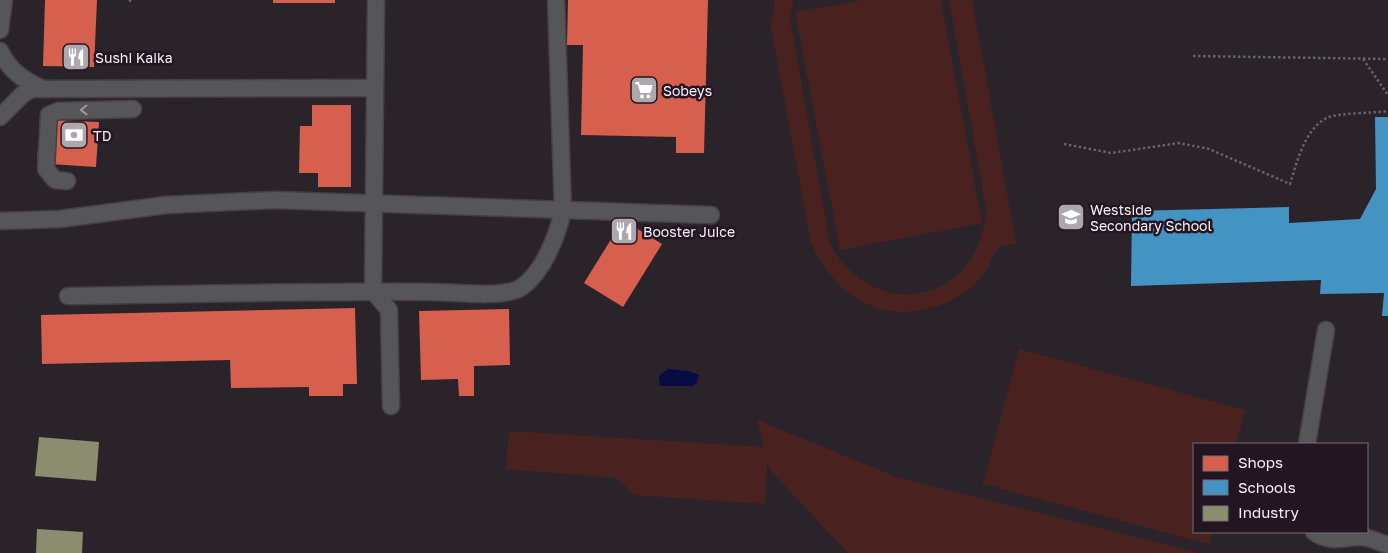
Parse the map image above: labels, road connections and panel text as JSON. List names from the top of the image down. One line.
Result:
{"places":{"restaurant":["Sushi Kaika","Booster Juice"],"supermarket":["Sobeys"],"bank":["TD"],"school or university":["Westside Secondary School"]},"legend":["Shops","Schools","Industry"]}
